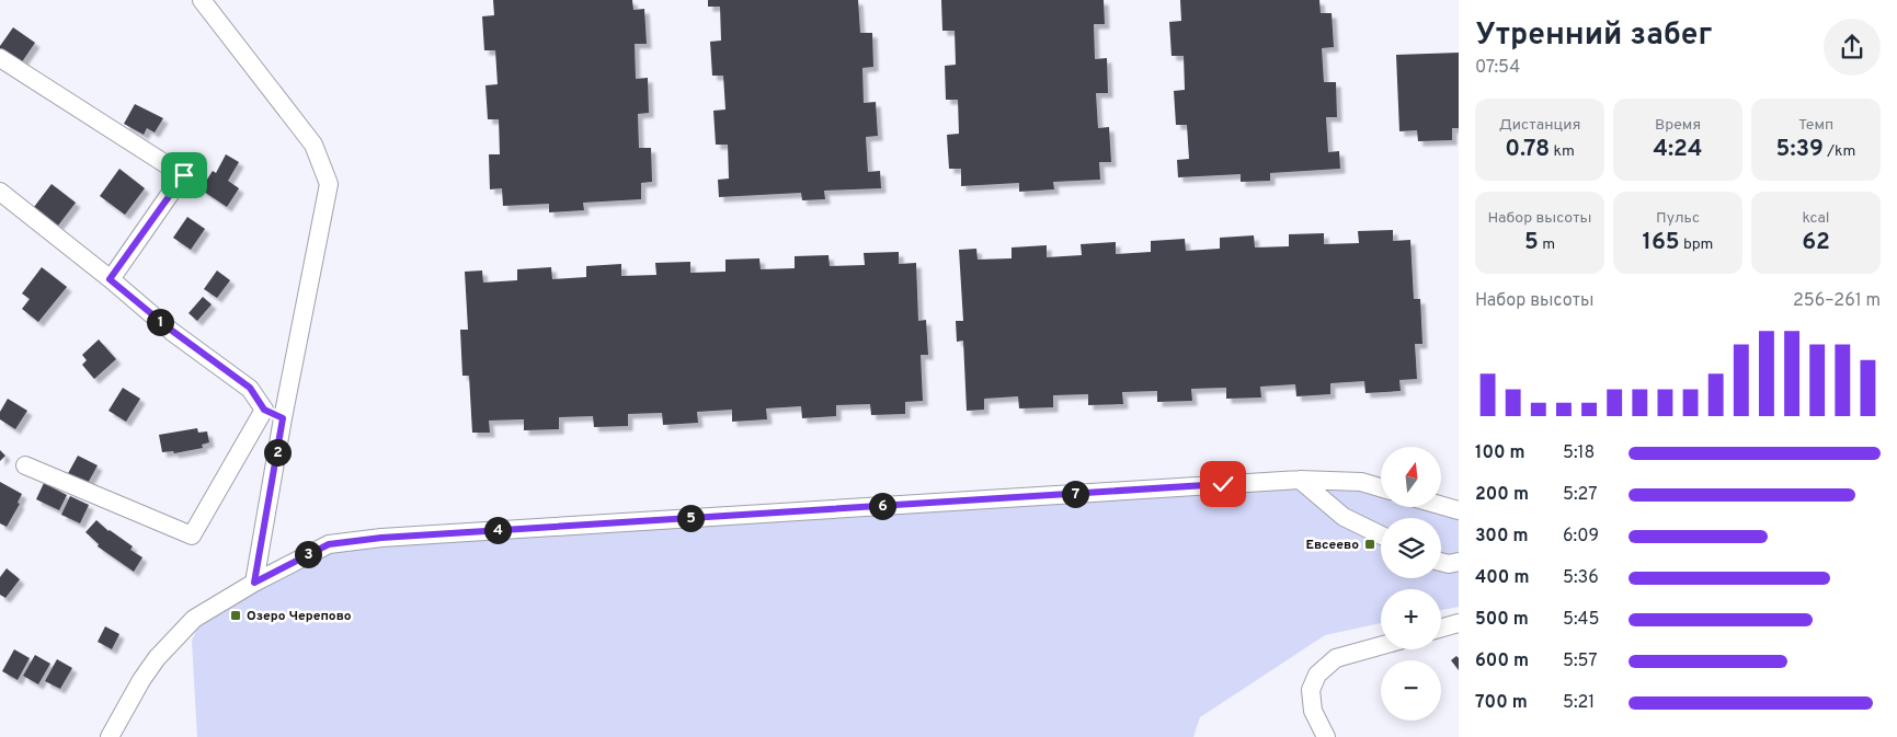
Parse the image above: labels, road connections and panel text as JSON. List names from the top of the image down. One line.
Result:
{"places":{"transit":["Евсеево","Озеро Черепово"]},"north":"top","page":{"heading":["Утренний забег","07:54"],"stats":[["Дистанция","0.78 km"],["Время","4:24"],["Темп","5:39 /km"],["Набор высоты","5 m"],["Пульс","165 bpm"],["kcal","62"]],"chart":["Набор высоты","256–261 m"],"pins":["1","2","7","6","5","4","3"],"list":[{"name":"100 m","note":"5:18"},{"name":"200 m","note":"5:27"},{"name":"300 m","note":"6:09"},{"name":"400 m","note":"5:36"},{"name":"500 m","note":"5:45"},{"name":"600 m","note":"5:57"},{"name":"700 m","note":"5:21"}],"map_buttons":["+","−"]}}
